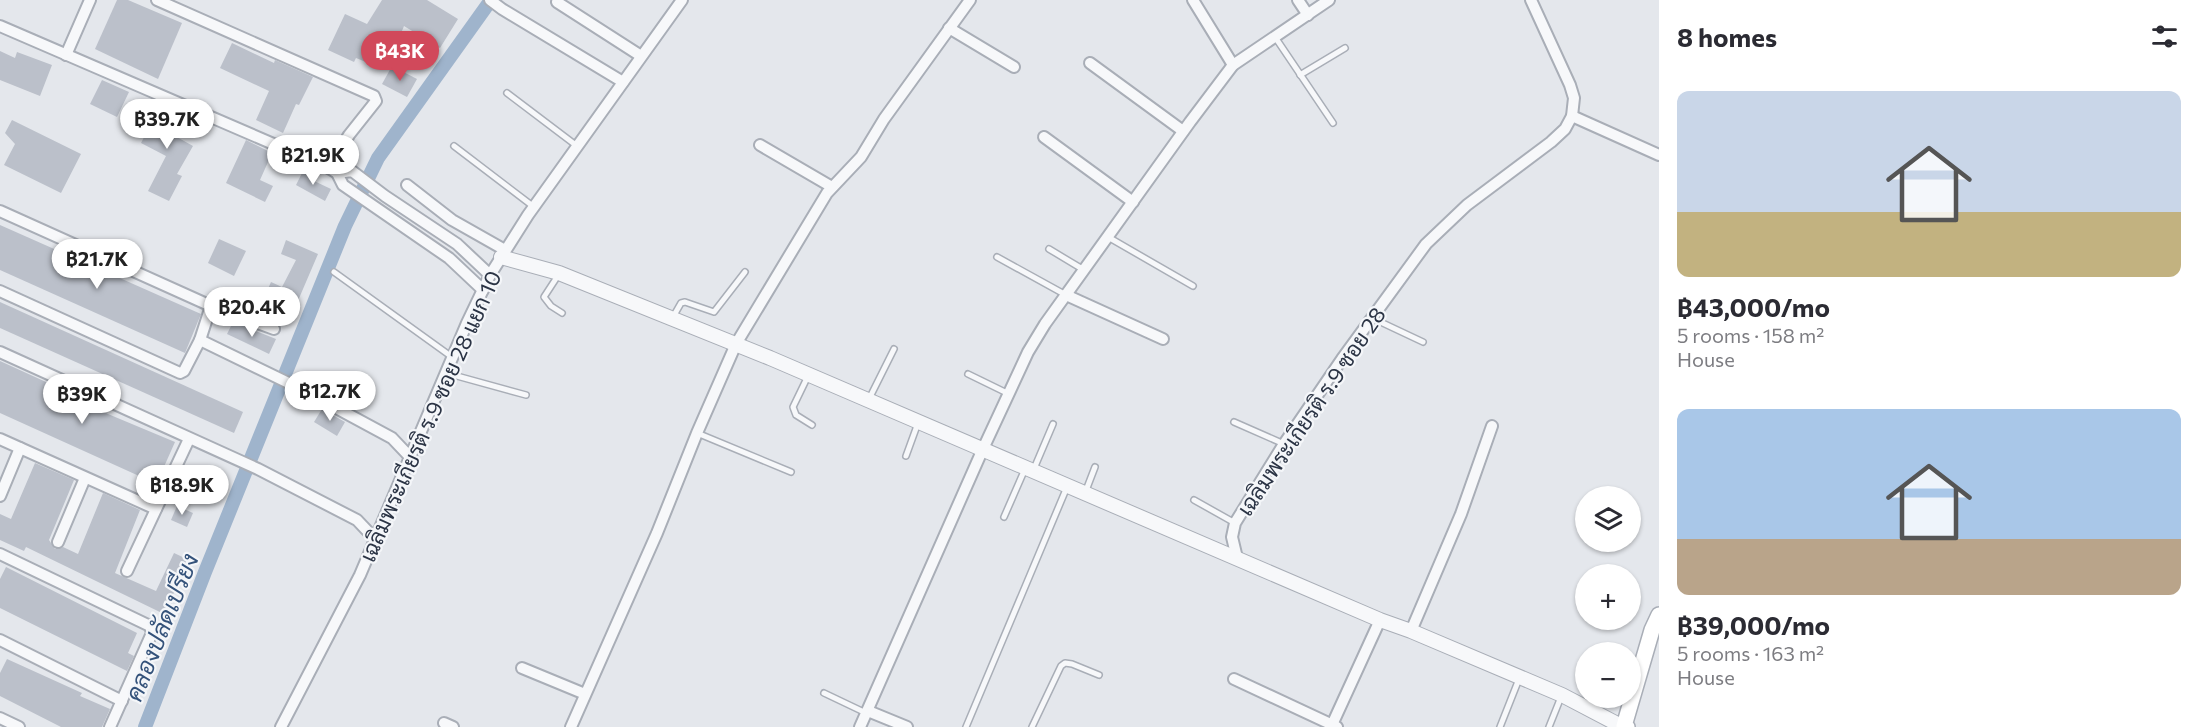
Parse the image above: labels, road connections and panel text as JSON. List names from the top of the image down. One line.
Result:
{"streets":{"street":["เฉลิมพระเกียรติ ร.9 ซอย 28","เฉลิมพระเกียรติ ร.9 ซอย 28 แยก 10"]},"water":["คลองปลัดเปรียง"],"page":{"heading":"8 homes","price":["฿43K","฿39.7K","฿21.9K","฿21.7K","฿20.4K","฿12.7K","฿39K","฿18.9K"],"list":[{"name":"฿43,000/mo","note":"5 rooms · 158 m² · House"},{"name":"฿39,000/mo","note":"5 rooms · 163 m² · House"}],"map_buttons":["+","−"]}}
